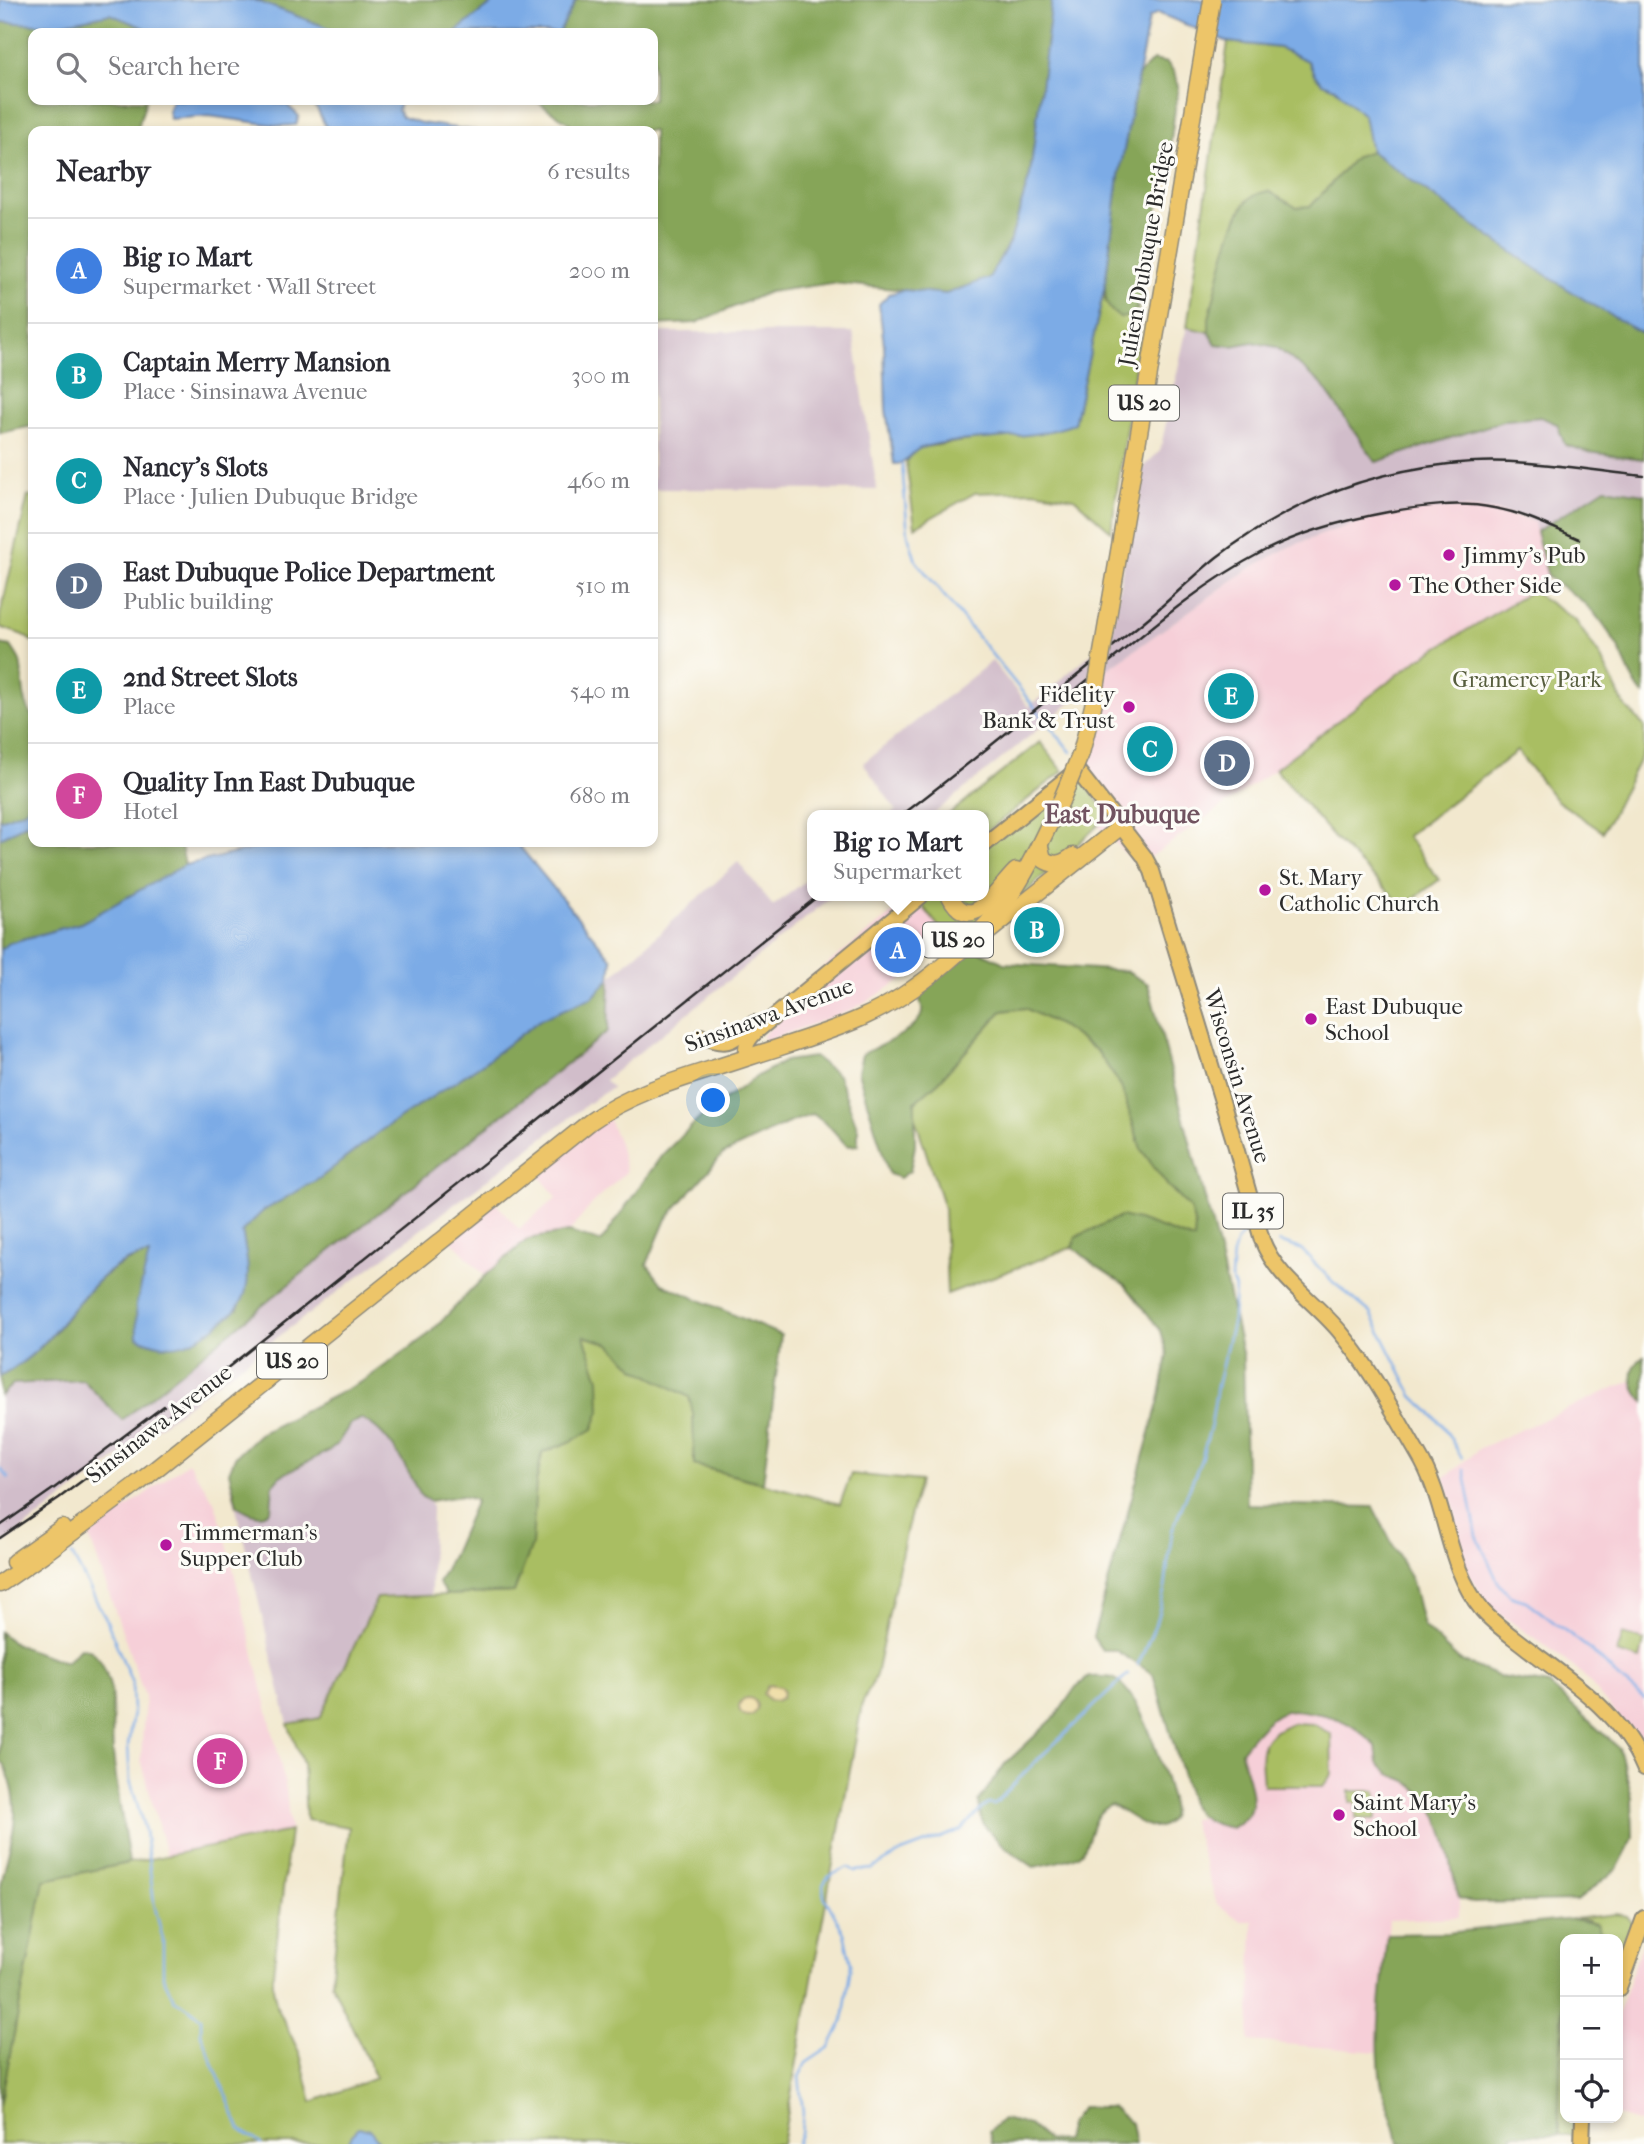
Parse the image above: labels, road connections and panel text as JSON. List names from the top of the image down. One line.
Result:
{"streets":{"highway":["Julien Dubuque Bridge","US 20","Sinsinawa Avenue"],"main road":["Wisconsin Avenue","IL 35"]},"crossings":[["Julien Dubuque Bridge","Sinsinawa Avenue"],["Wisconsin Avenue","IL 35"]],"districts":["East Dubuque"],"parks":["Gramercy Park"],"places":["Jimmy's Pub","The Other Side","Fidelity Bank & Trust","St. Mary Catholic Church","East Dubuque School","Timmerman's Supper Club","Saint Mary's School"],"page":{"search":"Search here","heading":["Nearby","6 results"],"list":[{"mark":"A","name":"Big 10 Mart","note":"Supermarket · Wall Street","value":"200 m"},{"mark":"B","name":"Captain Merry Mansion","note":"Place · Sinsinawa Avenue","value":"300 m"},{"mark":"C","name":"Nancy's Slots","note":"Place · Julien Dubuque Bridge","value":"460 m"},{"mark":"D","name":"East Dubuque Police Department","note":"Public building","value":"510 m"},{"mark":"E","name":"2nd Street Slots","note":"Place","value":"540 m"},{"mark":"F","name":"Quality Inn East Dubuque","note":"Hotel","value":"680 m"}],"pins":["E","C","D","B","A","F"],"popup":["Big 10 Mart","Supermarket"],"map_buttons":["+","−"]}}
